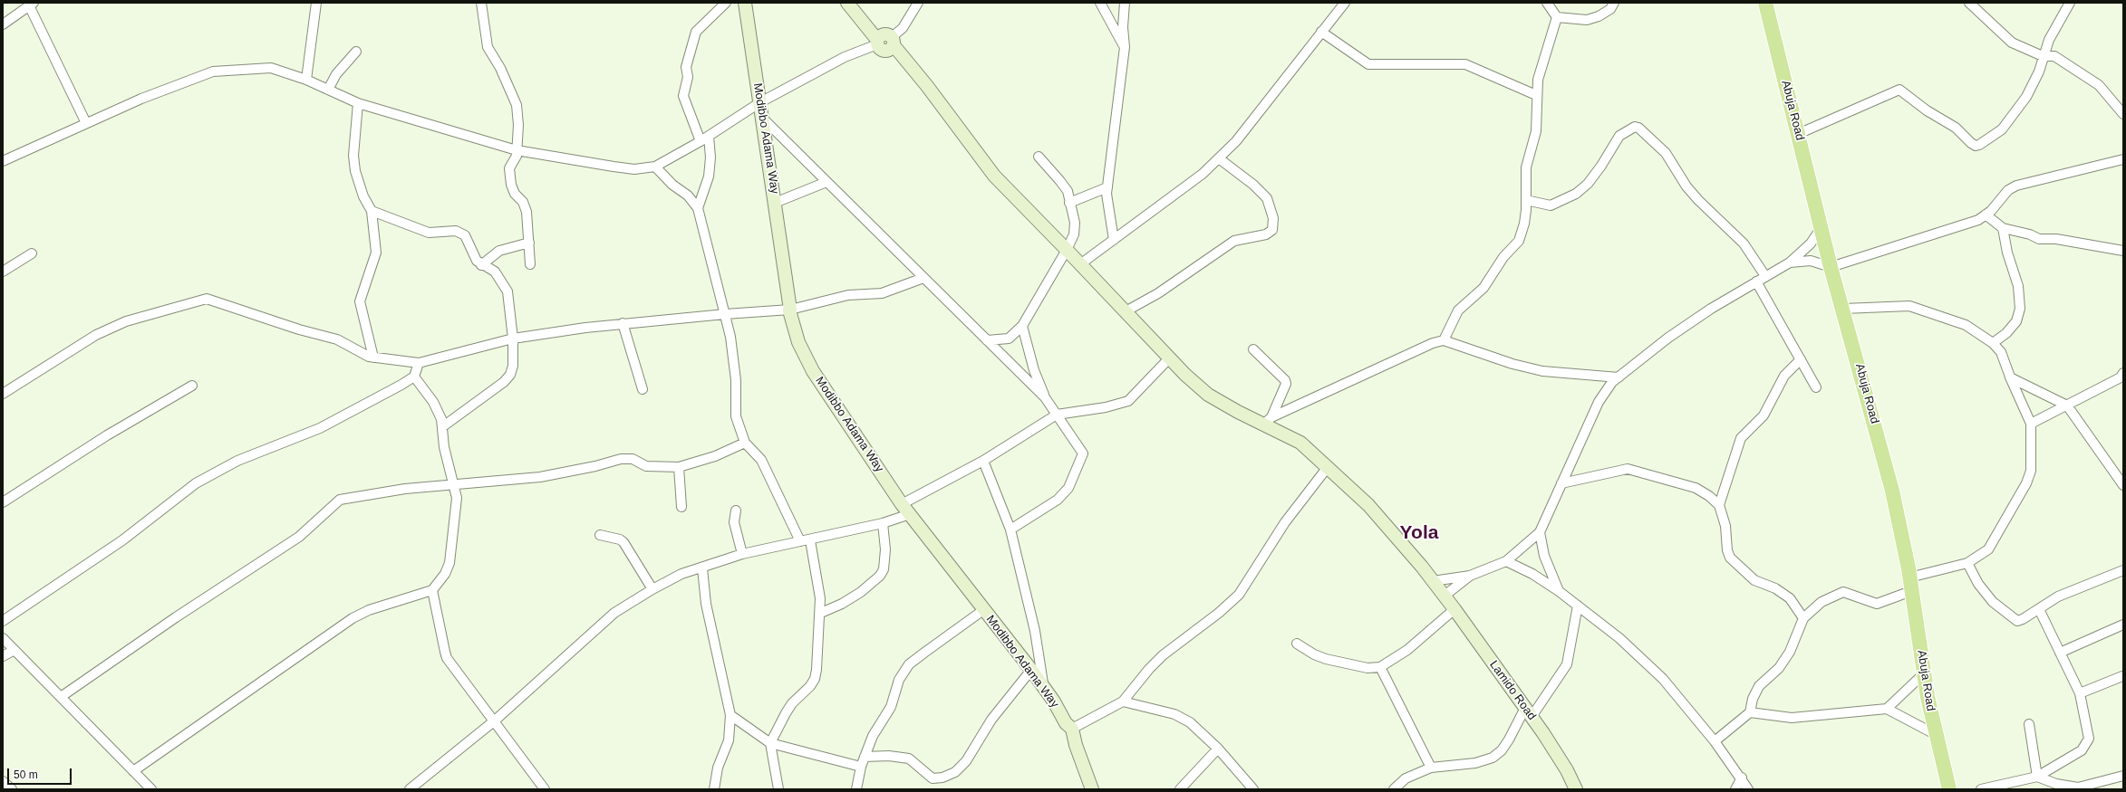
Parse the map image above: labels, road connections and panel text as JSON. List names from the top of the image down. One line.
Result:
{"streets":{"main road":["Abuja Road","Modibbo Adama Way","Lamido Road"]},"districts":["Yola"],"scale_bar":"50 m"}
